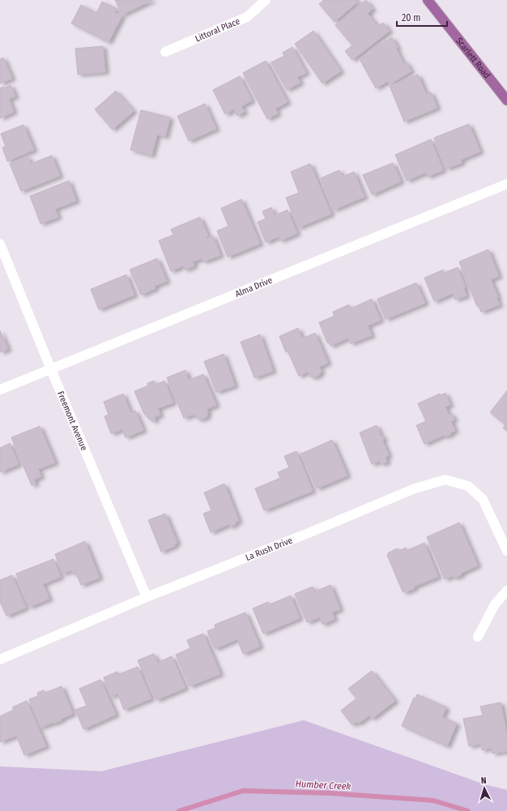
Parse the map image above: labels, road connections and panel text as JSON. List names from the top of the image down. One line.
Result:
{"streets":{"main road":["Scarlett Road"],"street":["Littoral Place","Alma Drive","Freemont Avenue","La Rush Drive"]},"crossings":[["Alma Drive","Freemont Avenue"],["Freemont Avenue","La Rush Drive"]],"water":["Humber Creek"],"scale_bar":"20 m","north":"top"}
